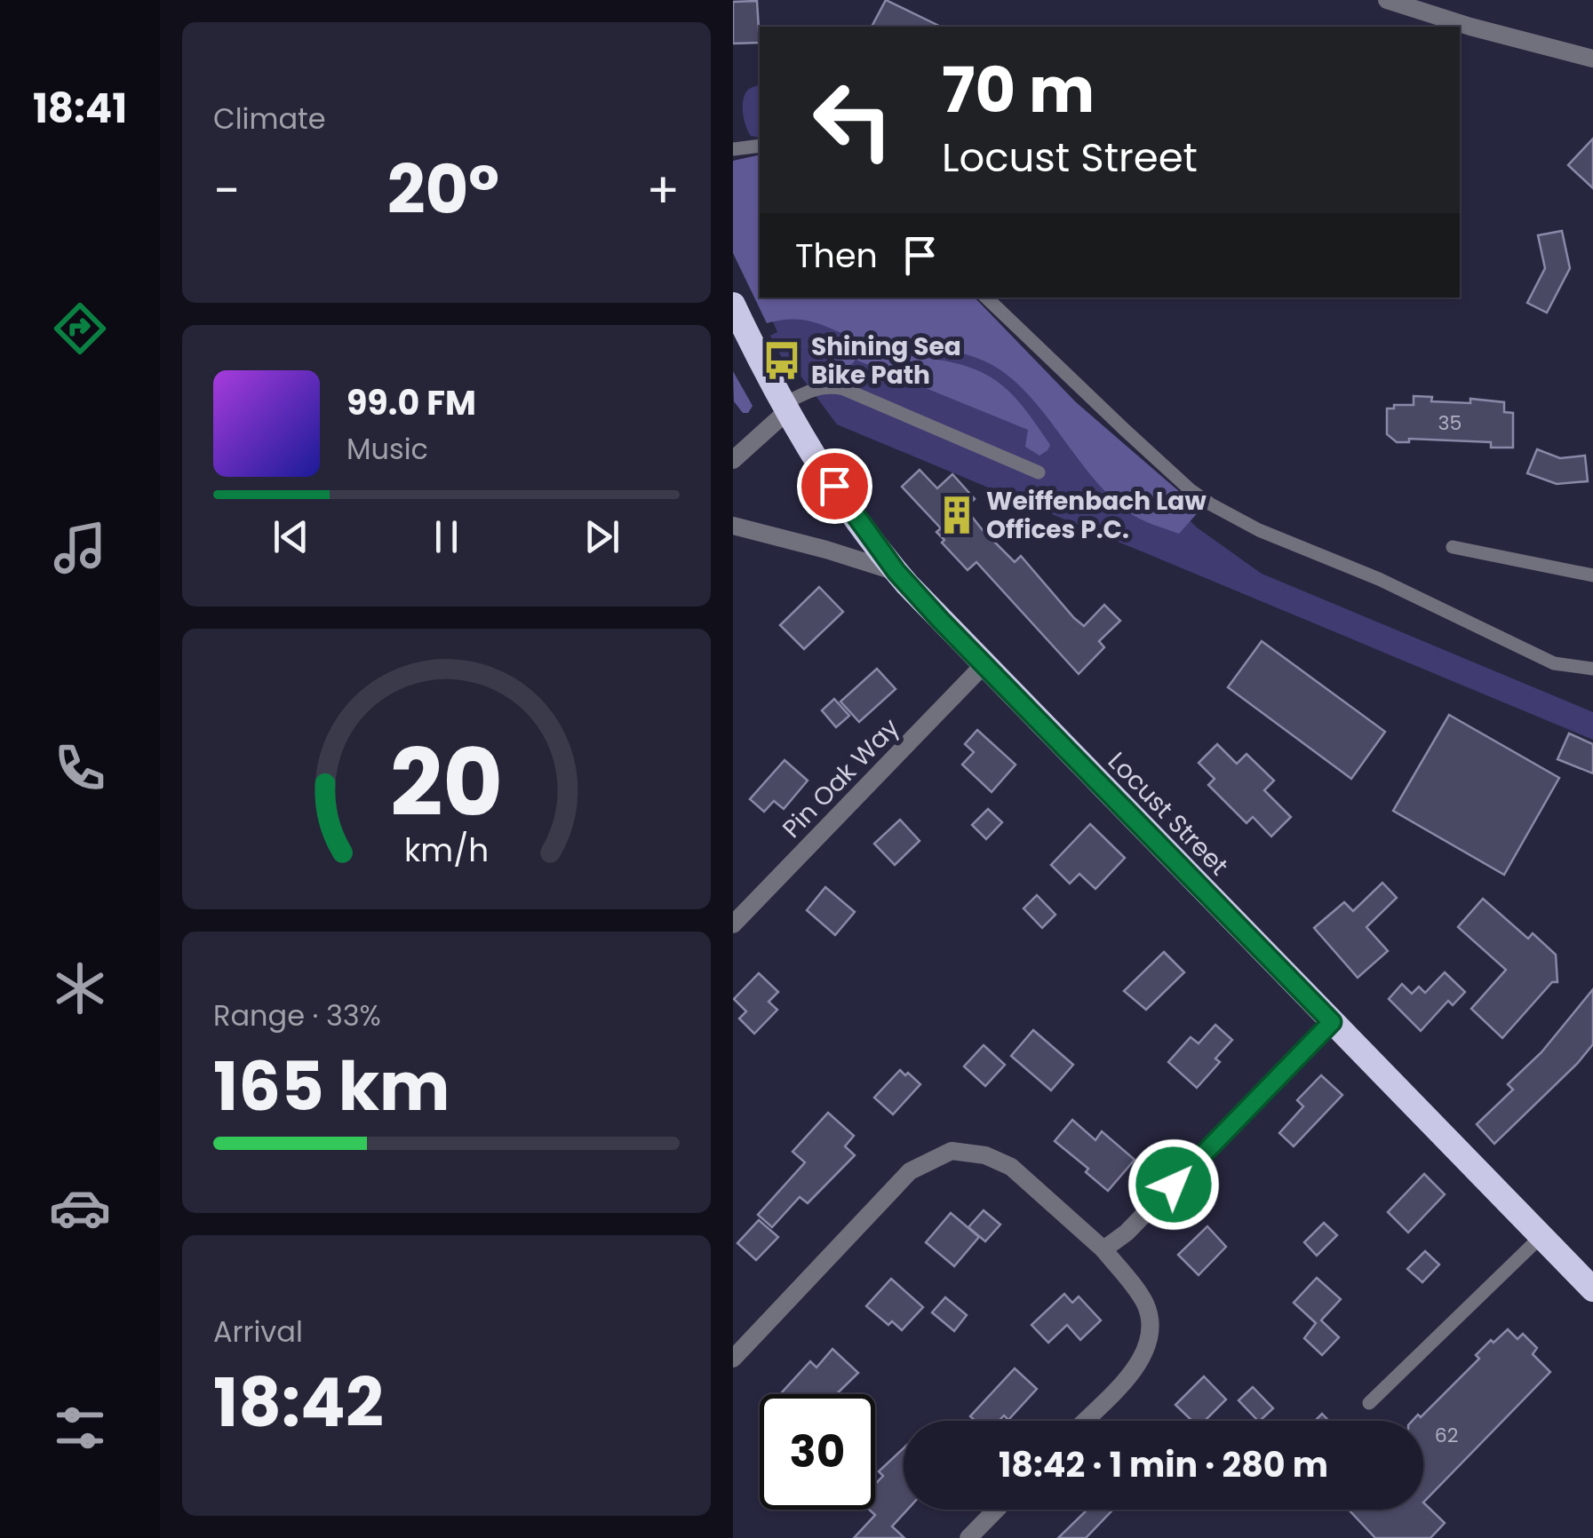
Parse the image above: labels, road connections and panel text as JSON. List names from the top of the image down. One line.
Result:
{"streets":{"highway":["Locust Street"],"street":["Pin Oak Way"]},"crossings":[["Pin Oak Way","Locust Street"]],"places":{"bus stop":["Shining Sea Bike Path"],"building":["Weiffenbach Law Offices P.C."]},"house_numbers":["35","62"],"page":{"tabs":"18:41","tile":["Climate",["Range · 33%","165 km"],["Arrival","18:42"]],"turn":["70 m","Locust Street"],"heat":["−","20°","+"],"then":"Then","song":["99.0 FM","Music"],"limit":"30","trip":"18:42 · 1 min · 280 m","gauge":["20","km/h"]}}
